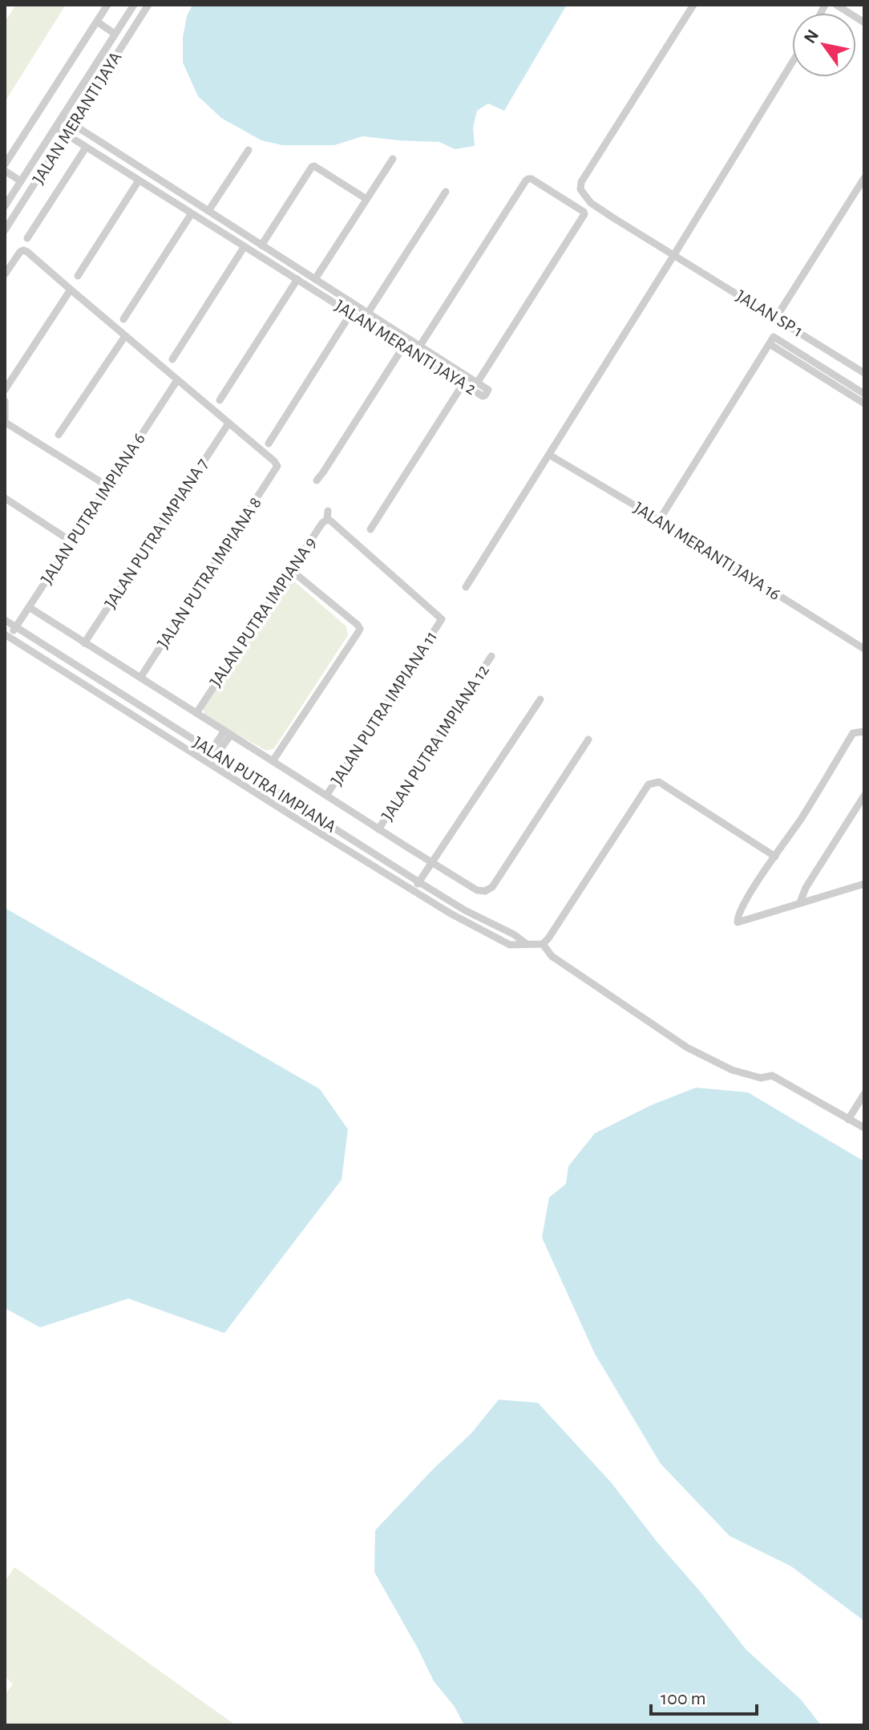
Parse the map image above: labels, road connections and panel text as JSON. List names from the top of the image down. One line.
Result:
{"streets":{"street":["JALAN MERANTI JAYA","JALAN SP 1","JALAN MERANTI JAYA 2","JALAN PUTRA IMPIANA 6","JALAN PUTRA IMPIANA 7","JALAN MERANTI JAYA 16","JALAN PUTRA IMPIANA 8","JALAN PUTRA IMPIANA 9","JALAN PUTRA IMPIANA 11","JALAN PUTRA IMPIANA 12","JALAN PUTRA IMPIANA"]},"crossings":[["JALAN MERANTI JAYA","JALAN MERANTI JAYA 2"],["JALAN PUTRA IMPIANA 6","JALAN PUTRA IMPIANA"],["JALAN PUTRA IMPIANA 7","JALAN PUTRA IMPIANA 8"],["JALAN PUTRA IMPIANA 9","JALAN PUTRA IMPIANA 11"]],"scale_bar":"100 m","north":"top left"}
